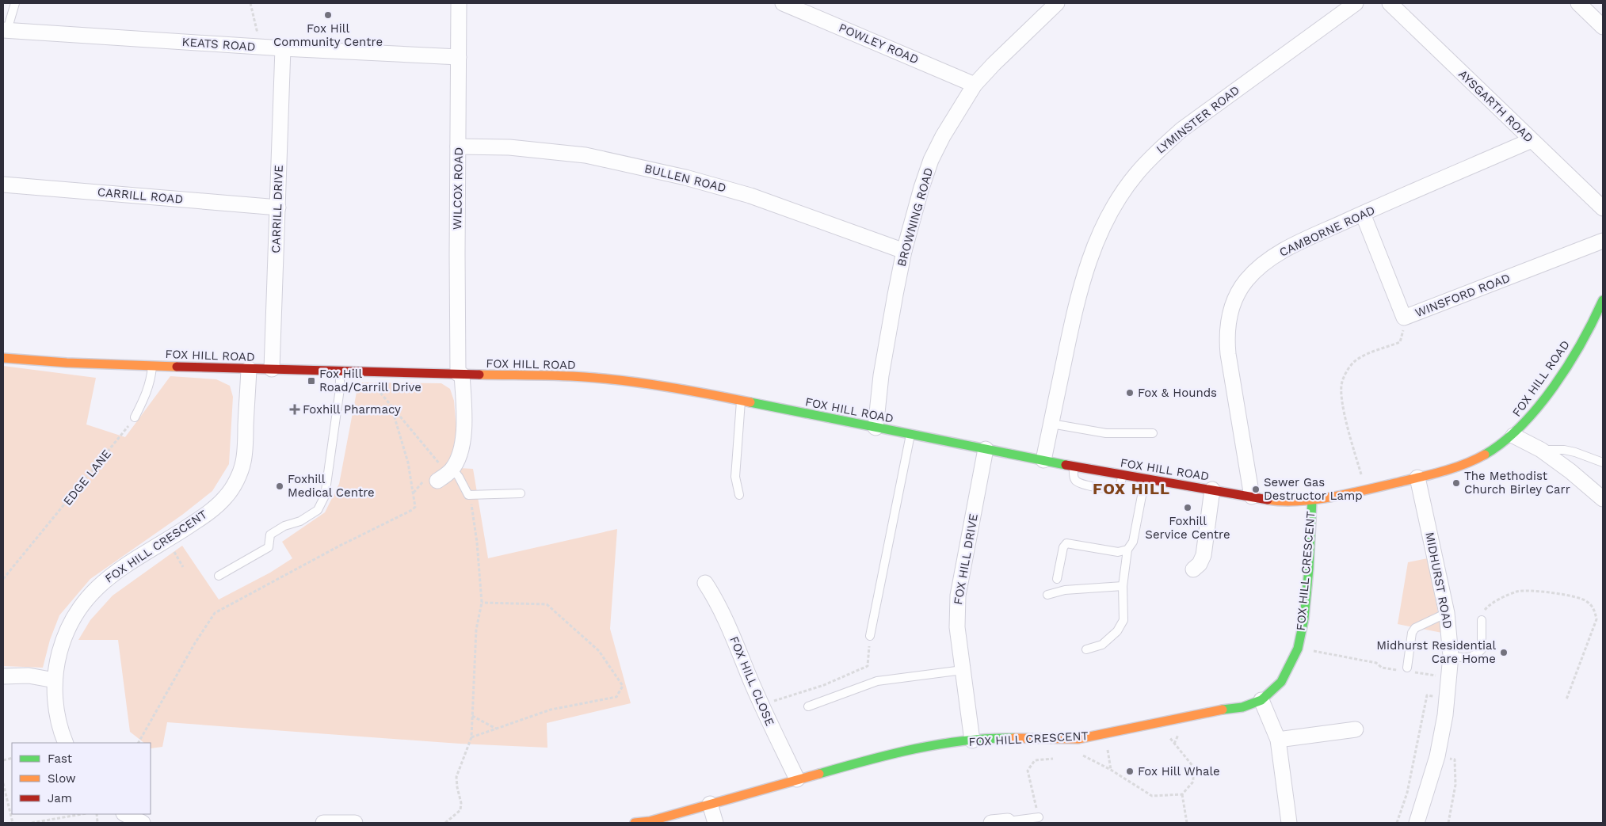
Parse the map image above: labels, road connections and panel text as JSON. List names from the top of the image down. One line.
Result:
{"streets":{"street":["POWLEY ROAD","KEATS ROAD","AYSGARTH ROAD","LYMINSTER ROAD","BULLEN ROAD","WILCOX ROAD","CARRILL ROAD","CARRILL DRIVE","BROWNING ROAD","CAMBORNE ROAD","WINSFORD ROAD","FOX HILL ROAD","FOX HILL CRESCENT","FOX HILL DRIVE","MIDHURST ROAD","FOX HILL CLOSE"],"path":["EDGE LANE"]},"crossings":[["POWLEY ROAD","BROWNING ROAD"],["KEATS ROAD","WILCOX ROAD"],["KEATS ROAD","CARRILL DRIVE"],["AYSGARTH ROAD","CAMBORNE ROAD"],["LYMINSTER ROAD","FOX HILL ROAD"],["BULLEN ROAD","WILCOX ROAD"],["BULLEN ROAD","BROWNING ROAD"],["WILCOX ROAD","FOX HILL ROAD"],["CARRILL ROAD","CARRILL DRIVE"],["CARRILL DRIVE","FOX HILL ROAD"],["BROWNING ROAD","FOX HILL ROAD"],["CAMBORNE ROAD","WINSFORD ROAD"],["CAMBORNE ROAD","FOX HILL ROAD"],["FOX HILL ROAD","FOX HILL CRESCENT"],["FOX HILL ROAD","FOX HILL DRIVE"],["FOX HILL ROAD","MIDHURST ROAD"],["FOX HILL CRESCENT","FOX HILL DRIVE"],["FOX HILL CRESCENT","FOX HILL CLOSE"]],"districts":["FOX HILL"],"places":{"other":["Fox Hill Community Centre","Fox & Hounds","The Methodist Church Birley Carr","Foxhill Medical Centre","Sewer Gas Destructor Lamp","Foxhill Service Centre","Midhurst Residential Care Home","Fox Hill Whale"],"transit":["Fox Hill Road/Carrill Drive"],"health":["Foxhill Pharmacy"]},"legend":["Fast","Slow","Jam"]}
